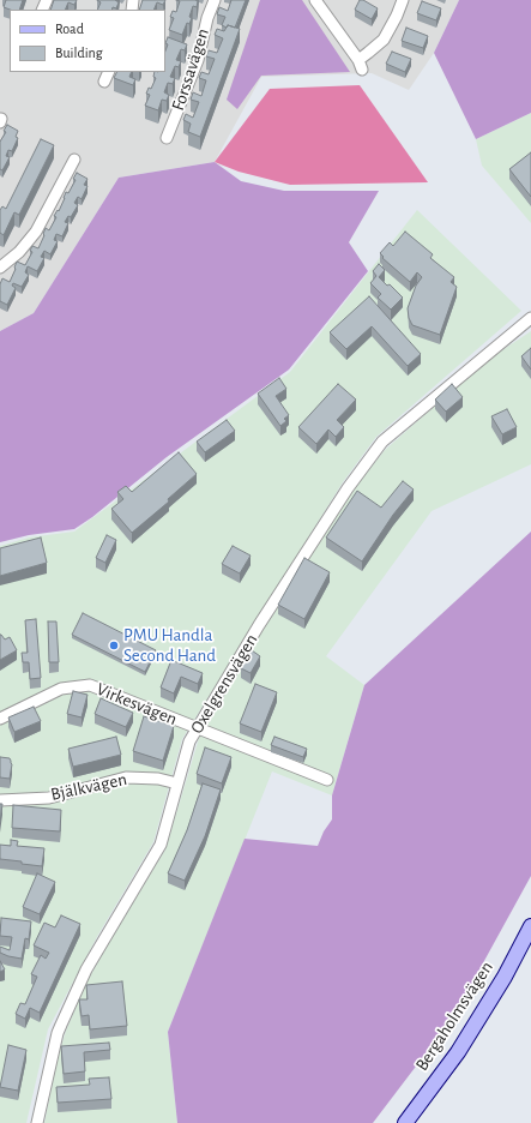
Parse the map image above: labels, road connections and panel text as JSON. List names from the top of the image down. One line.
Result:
{"streets":{"main road":["Bergaholmsvägen"],"street":["Forssavägen","Oxelgrensvägen","Virkesvägen","Bjälkvägen"]},"crossings":[["Oxelgrensvägen","Virkesvägen"],["Oxelgrensvägen","Bjälkvägen"]],"places":["PMU Handla Second Hand"],"legend":["Road","Building"]}
